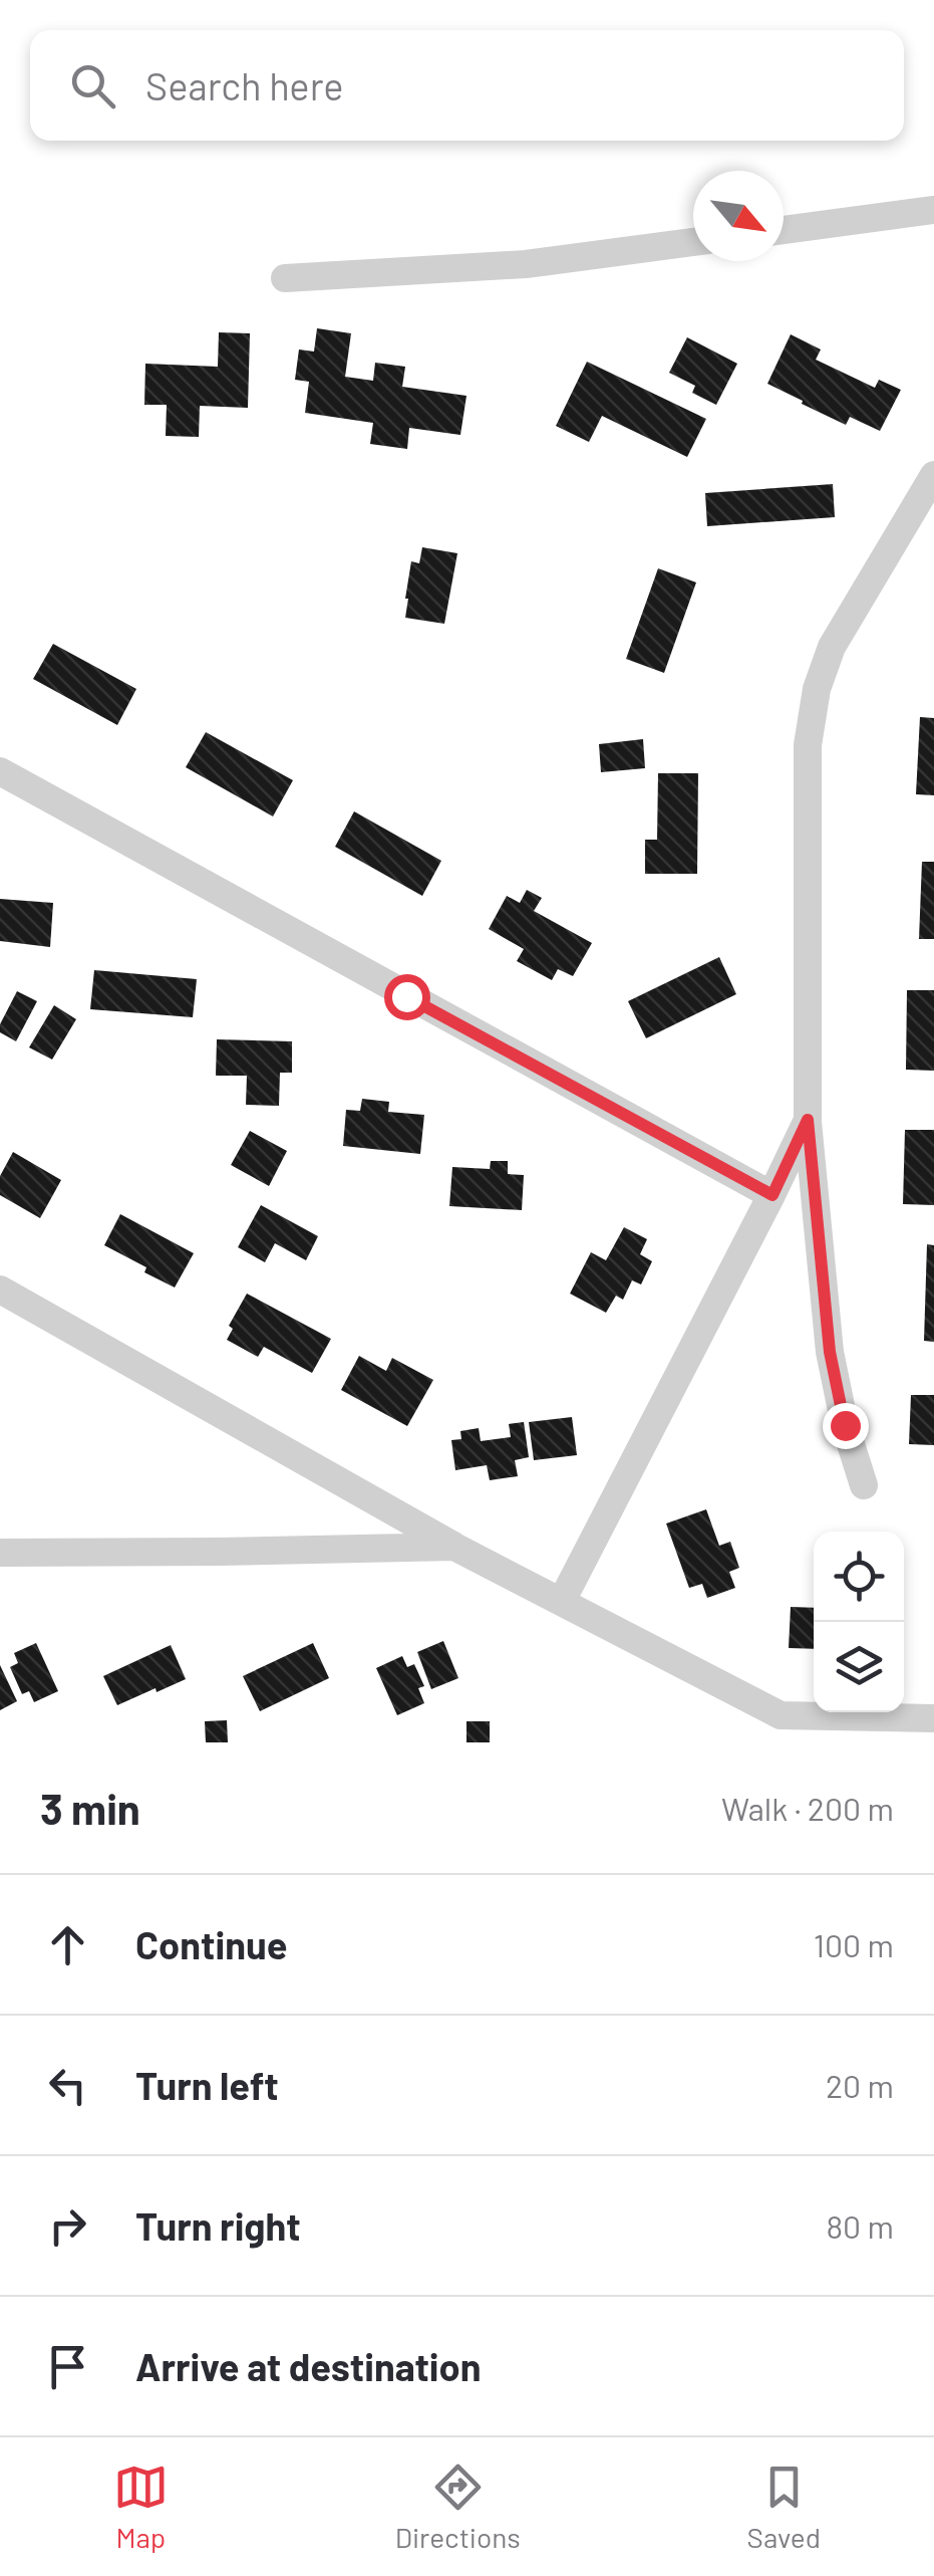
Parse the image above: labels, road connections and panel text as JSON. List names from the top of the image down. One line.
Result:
{"north":"bottom right","page":{"search":"Search here","heading":["3 min","Walk · 200 m"],"list":[["Continue","100 m"],["Turn left","20 m"],["Turn right","80 m"],"Arrive at destination"],"nav":["Map","Directions","Saved"]}}
